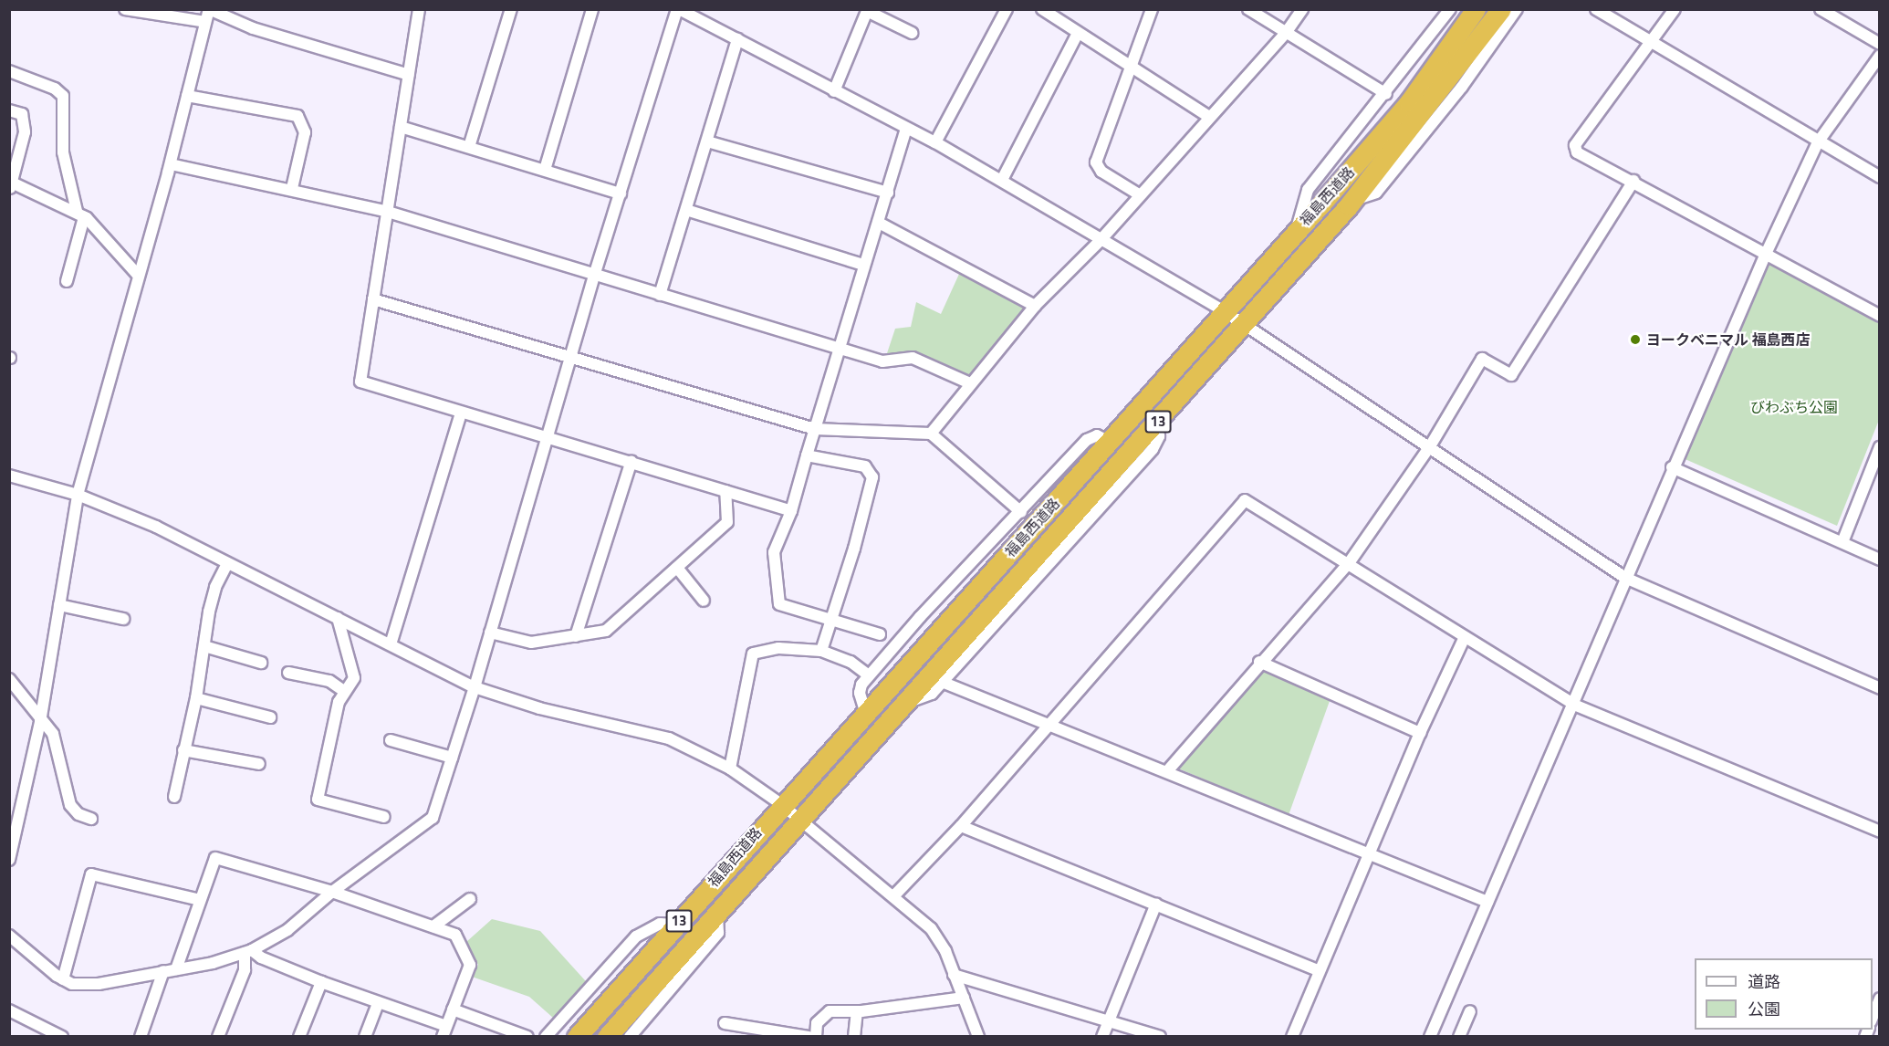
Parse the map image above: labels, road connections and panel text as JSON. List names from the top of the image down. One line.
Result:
{"streets":{"highway":["福島西道路","13"]},"parks":["びわぶち公園"],"places":["ヨークベニマル 福島西店"],"legend":["道路","公園"]}
